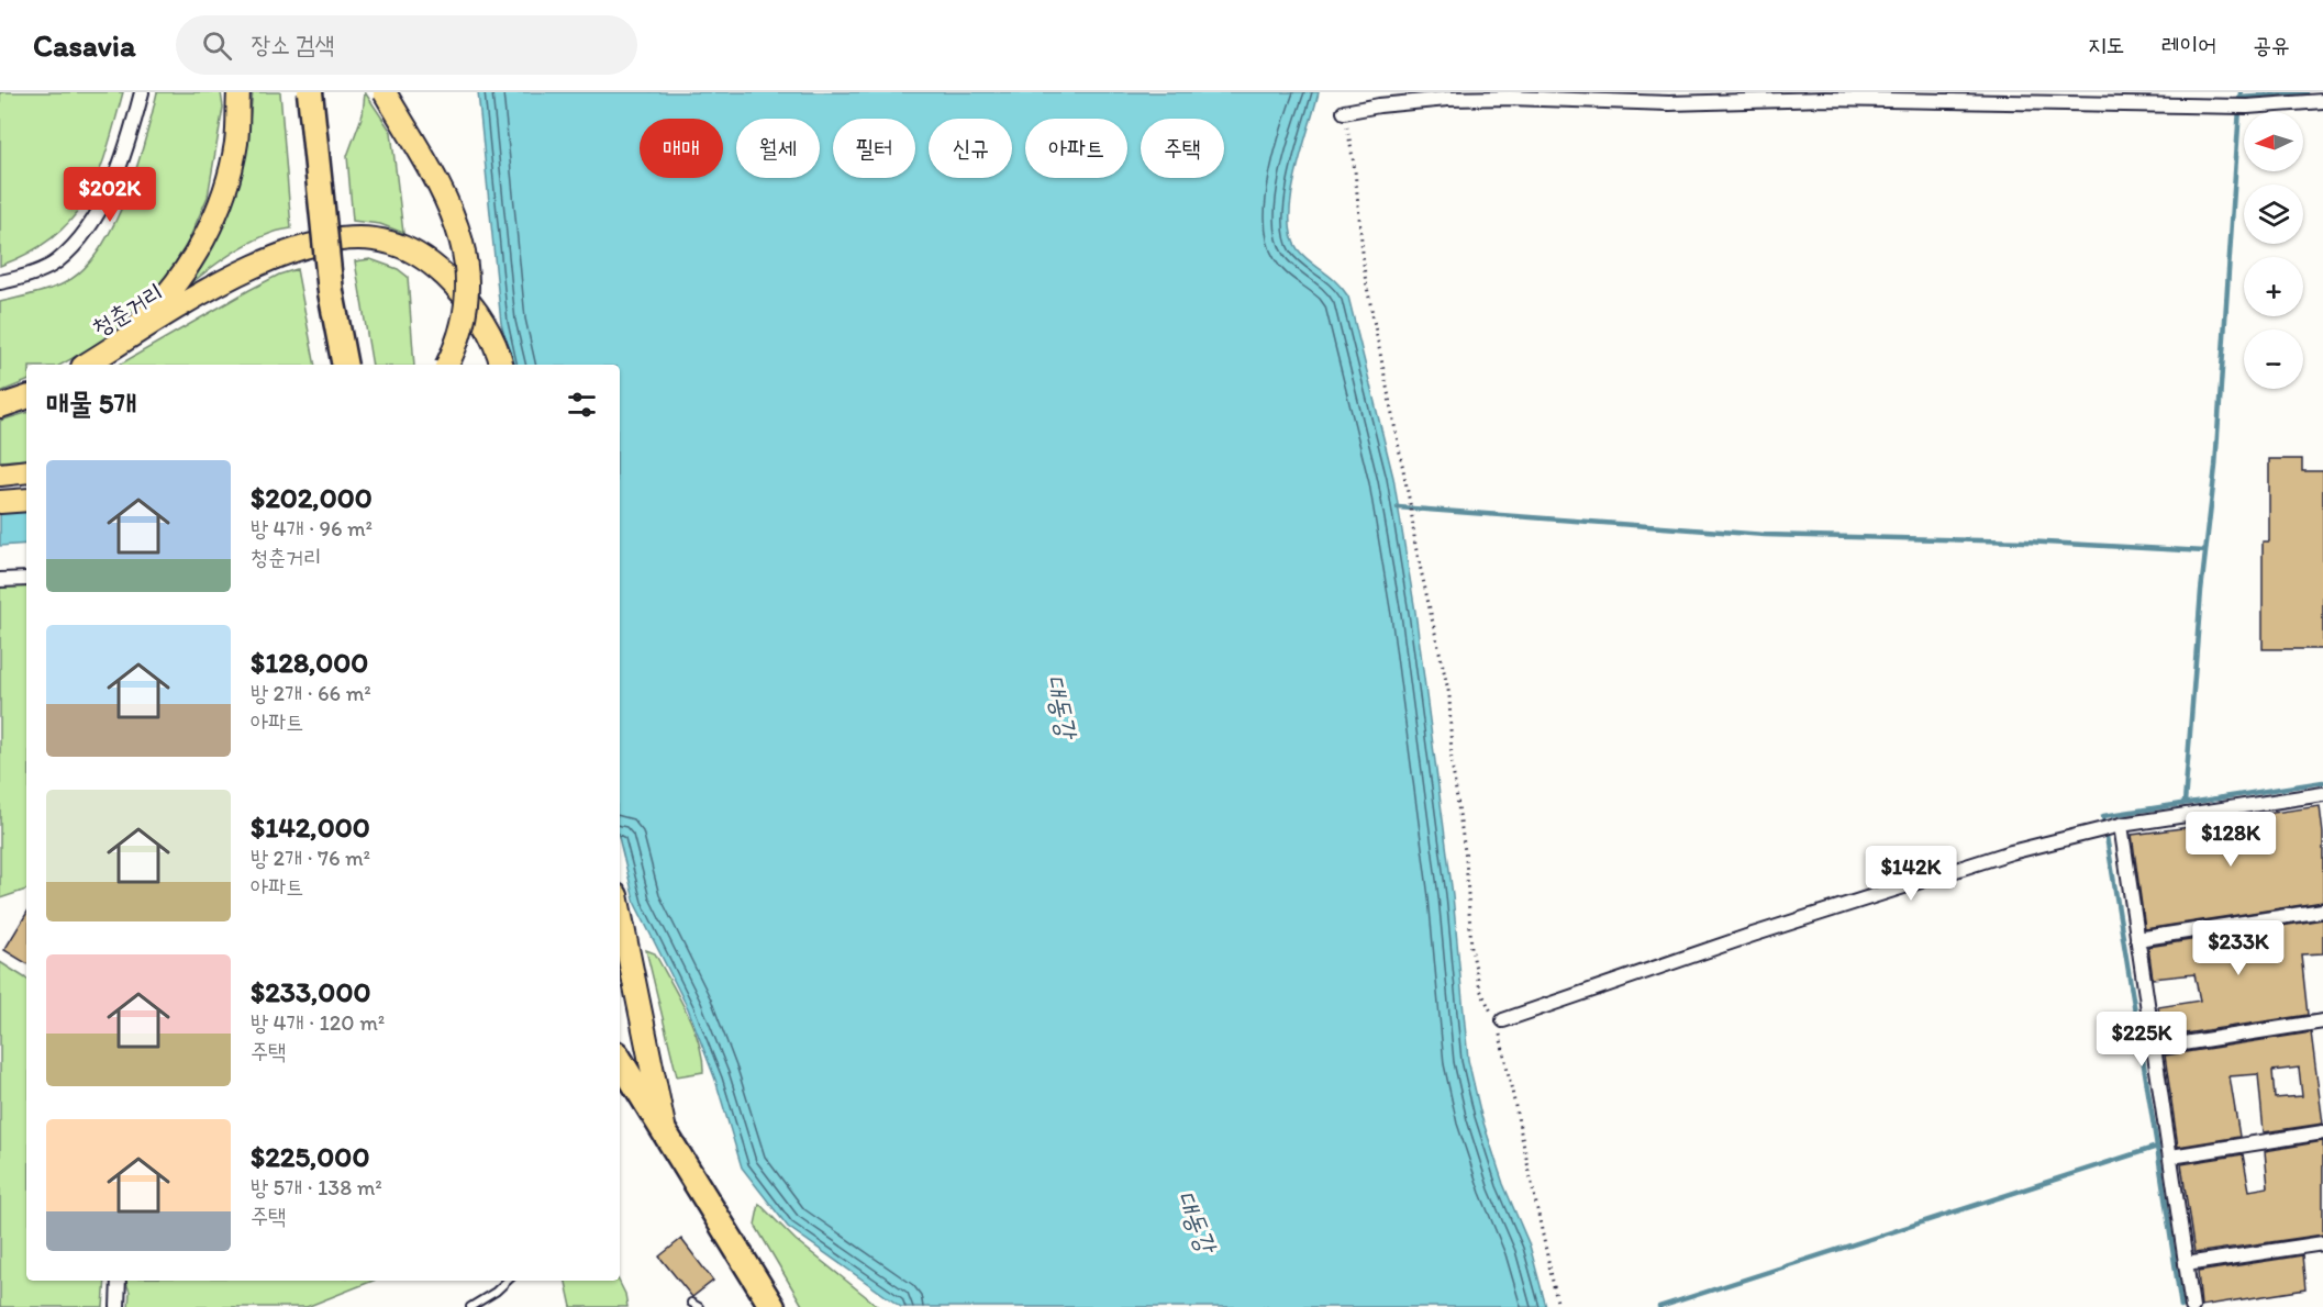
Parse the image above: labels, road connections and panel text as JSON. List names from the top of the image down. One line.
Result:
{"streets":{"main road":["청춘거리"]},"water":["대동강"],"north":"left","page":{"header":"Casavia","search":"장소 검색","nav":["지도","레이어","공유"],"map_buttons":["+","−"],"chip":["매매","월세","필터","신규","아파트","주택"],"price":["$202K","$128K","$142K","$233K","$225K"],"heading":"매물 5개","list":[{"name":"$202,000","note":"방 4개 · 96 m² · 청춘거리"},{"name":"$128,000","note":"방 2개 · 66 m² · 아파트"},{"name":"$142,000","note":"방 2개 · 76 m² · 아파트"},{"name":"$233,000","note":"방 4개 · 120 m² · 주택"},{"name":"$225,000","note":"방 5개 · 138 m² · 주택"}]}}
